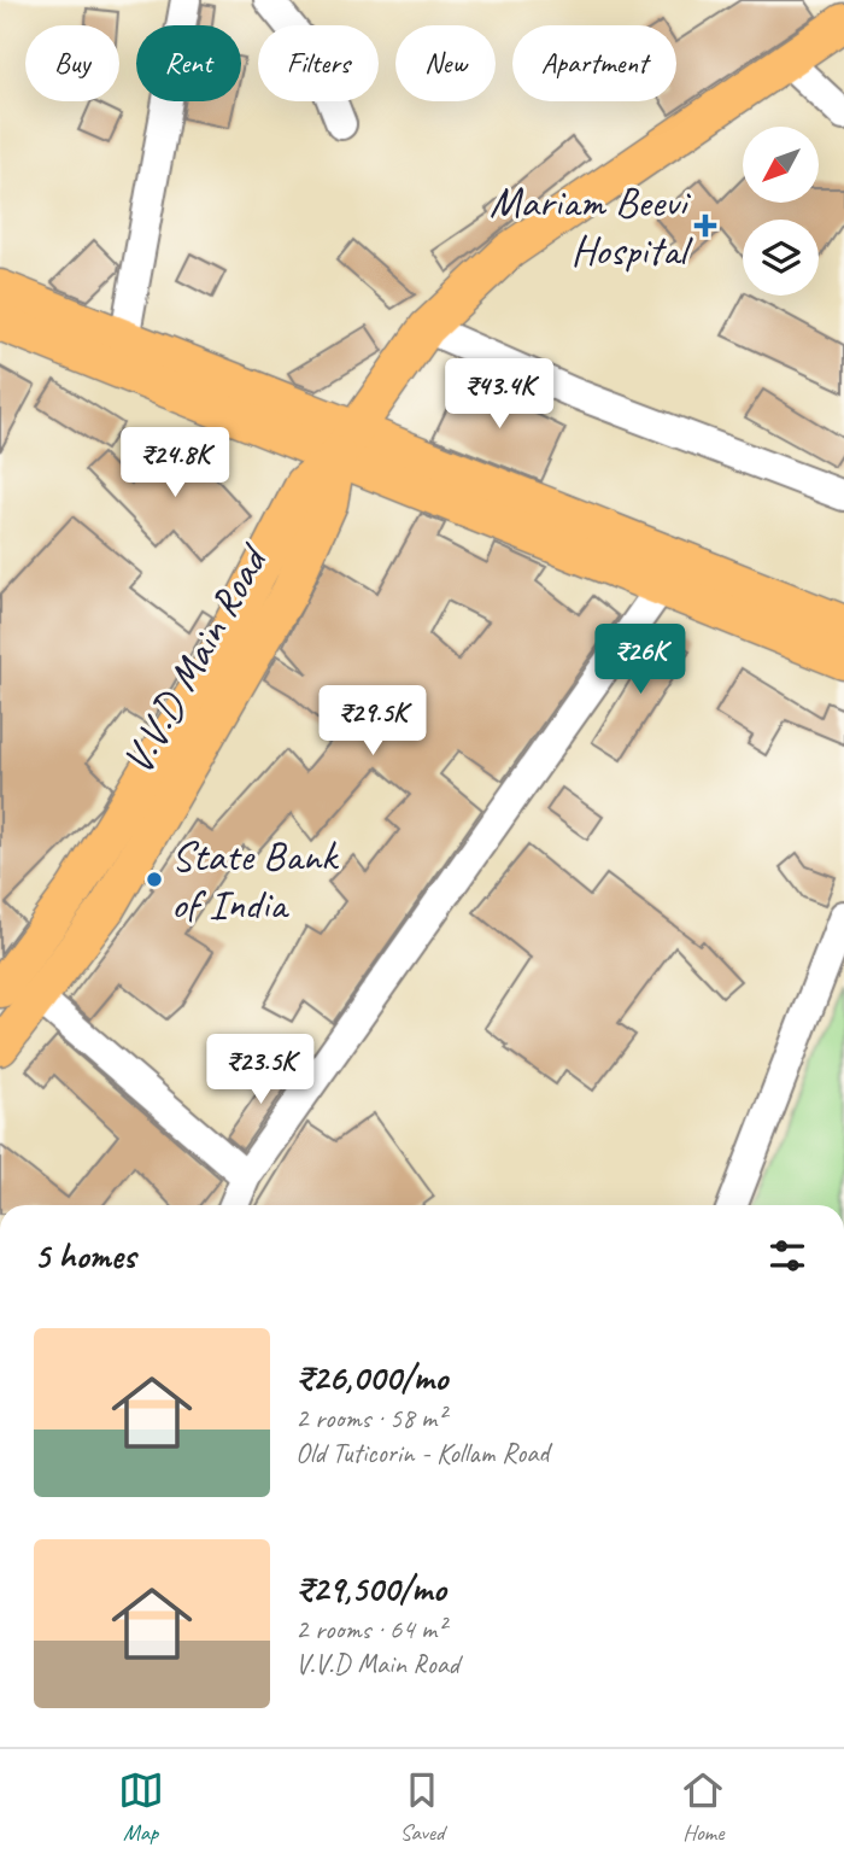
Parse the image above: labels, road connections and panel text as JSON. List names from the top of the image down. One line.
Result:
{"streets":{"main road":["V.V.D Main Road"]},"places":{"health":["Mariam Beevi Hospital"],"other":["State Bank of India"]},"north":"bottom left","page":{"chip":["Buy","Rent","Filters","New","Apartment"],"price":["₹43.4K","₹24.8K","₹26K","₹29.5K","₹23.5K"],"heading":"5 homes","list":[{"name":"₹26,000/mo","note":"2 rooms · 58 m² · Old Tuticorin - Kollam Road"},{"name":"₹29,500/mo","note":"2 rooms · 64 m² · V.V.D Main Road"}],"tabs":["Map","Saved","Home"]}}
